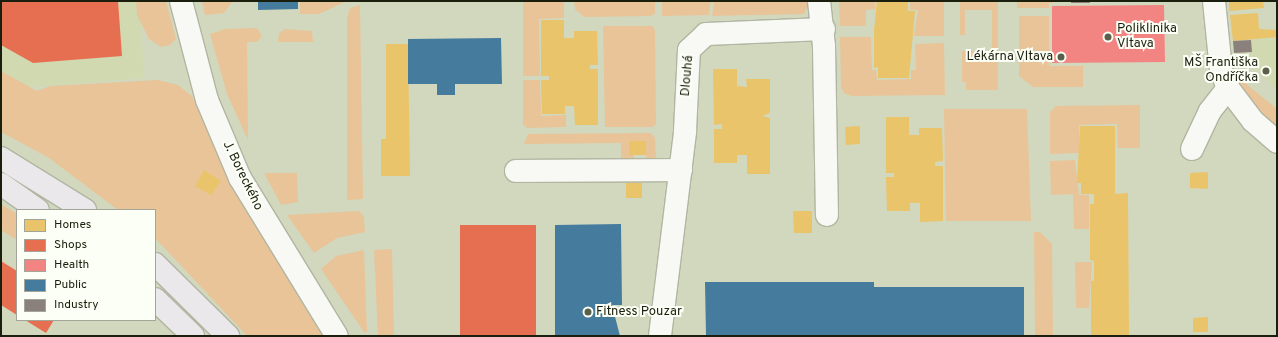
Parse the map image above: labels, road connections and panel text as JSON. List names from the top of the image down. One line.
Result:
{"streets":{"street":["Dlouhá","J. Boreckého"]},"places":["Poliklinika Vltava","Lékárna Vltava","MŠ Františka Ondříčka","Fitness Pouzar"],"legend":["Homes","Shops","Health","Public","Industry"]}
